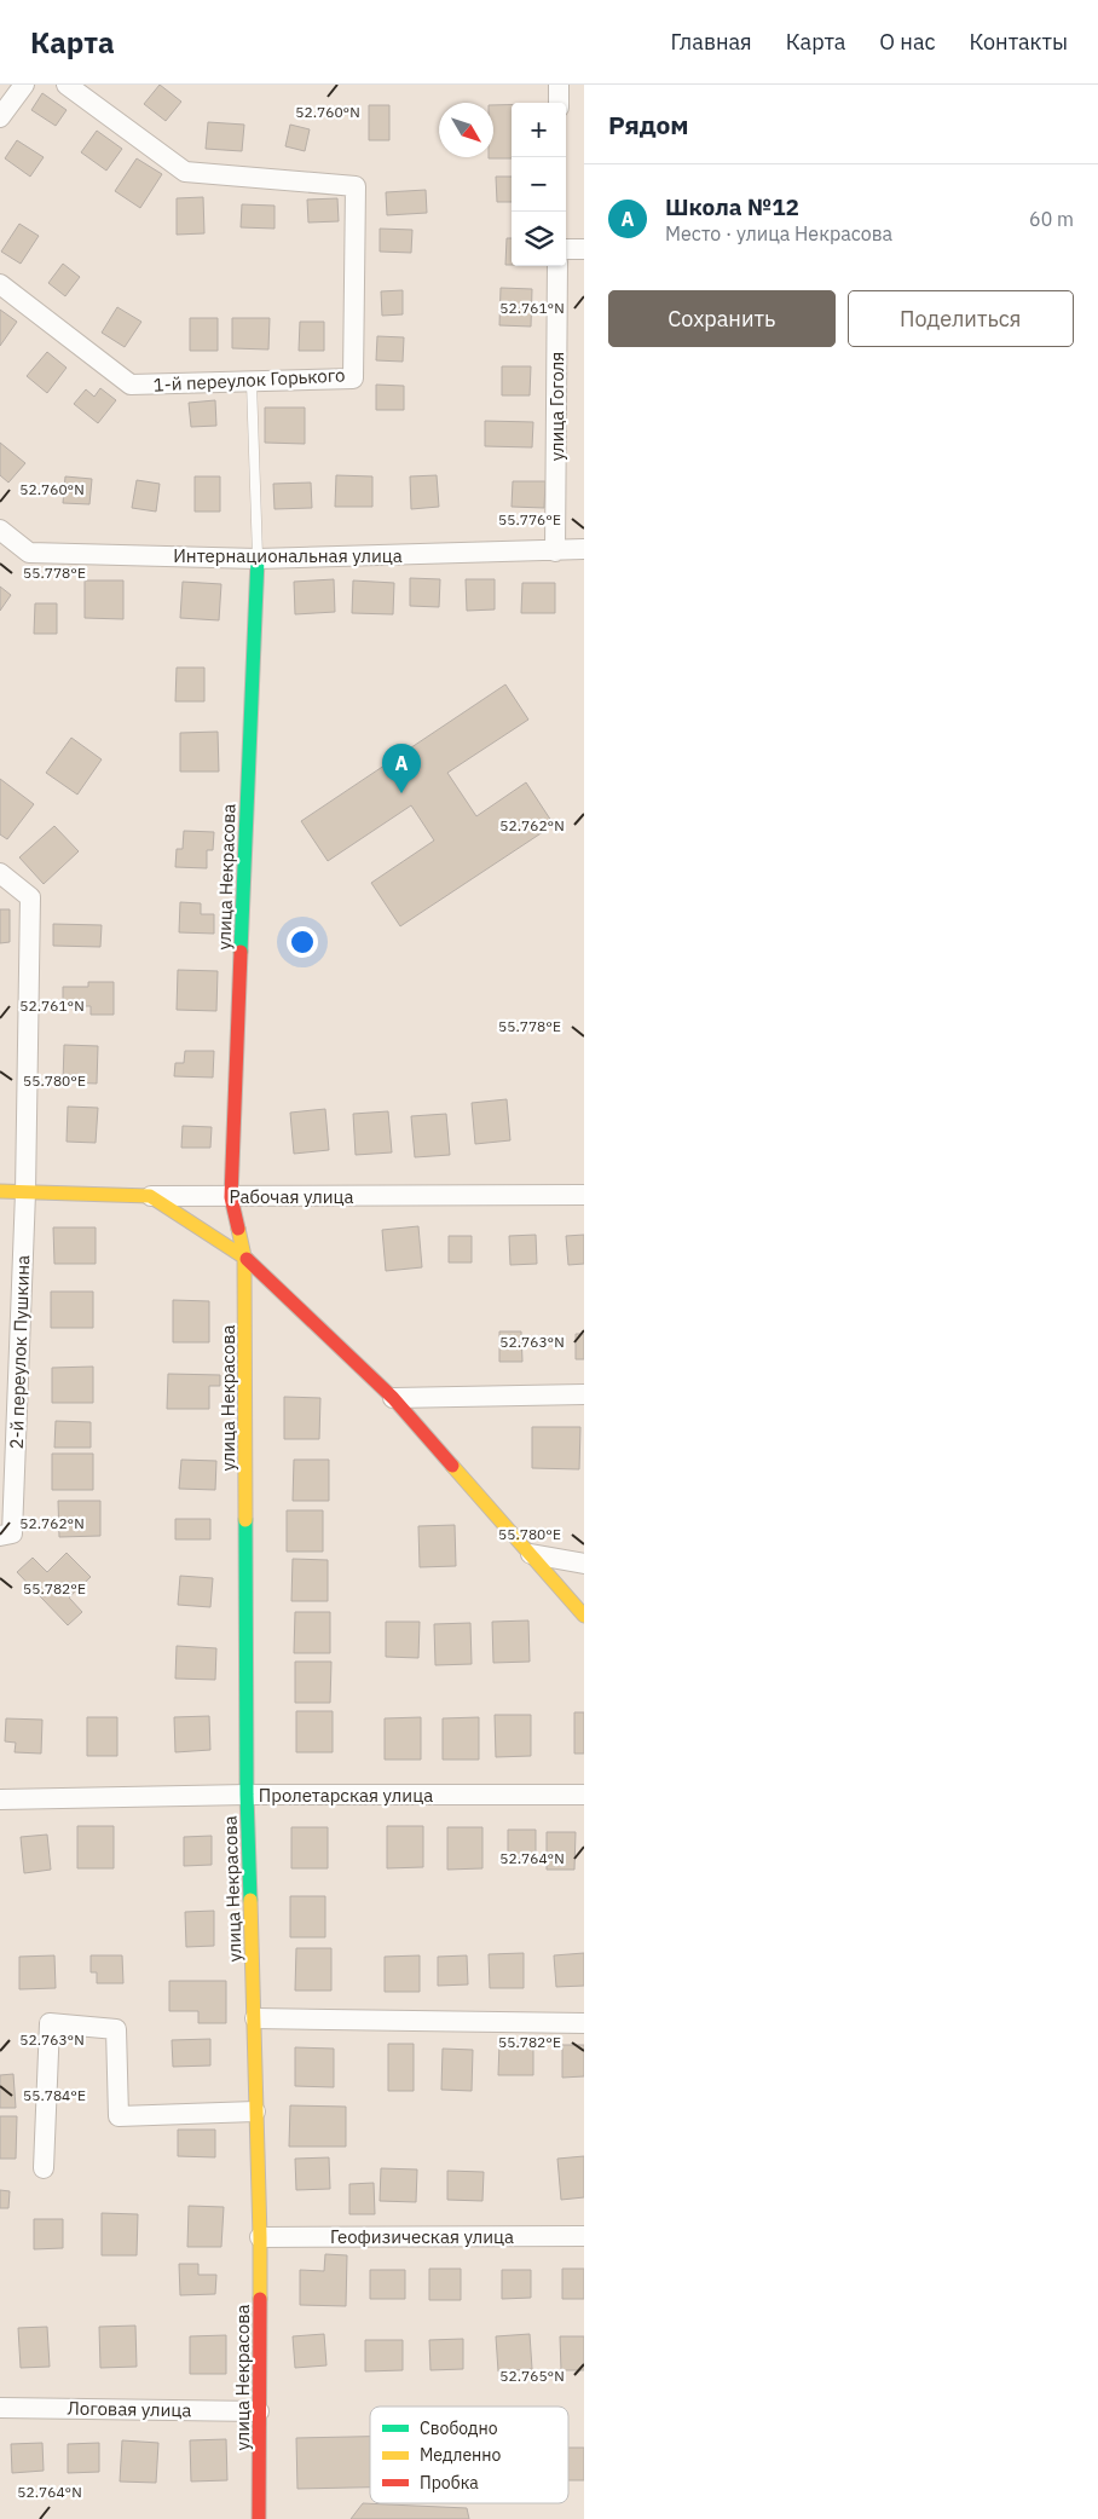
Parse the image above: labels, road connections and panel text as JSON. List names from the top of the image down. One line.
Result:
{"streets":{"street":["1-й переулок Горького","улица Гоголя","Интернациональная улица","улица Некрасова","Рабочая улица","2-й переулок Пушкина","Пролетарская улица","Геофизическая улица","Логовая улица"]},"crossings":[["улица Гоголя","Интернациональная улица"],["Интернациональная улица","улица Некрасова"],["улица Некрасова","Рабочая улица"],["улица Некрасова","Пролетарская улица"],["улица Некрасова","Геофизическая улица"],["улица Некрасова","Логовая улица"],["Рабочая улица","2-й переулок Пушкина"]],"legend":["Свободно","Медленно","Пробка"],"north":"bottom right","page":{"header":"Карта","nav":["Главная","Карта","О нас","Контакты"],"heading":"Рядом","map_buttons":["+","−"],"list":[{"mark":"A","name":"Школа №12","note":"Место · улица Некрасова","value":"60 m"}],"buttons":["Сохранить","Поделиться"],"pins":"A"},"coordinates":["52.760°N","52.761°N","55.776°E","55.778°E","52.762°N","55.780°E","52.763°N","55.782°E","52.764°N","55.784°E","52.765°N"]}
